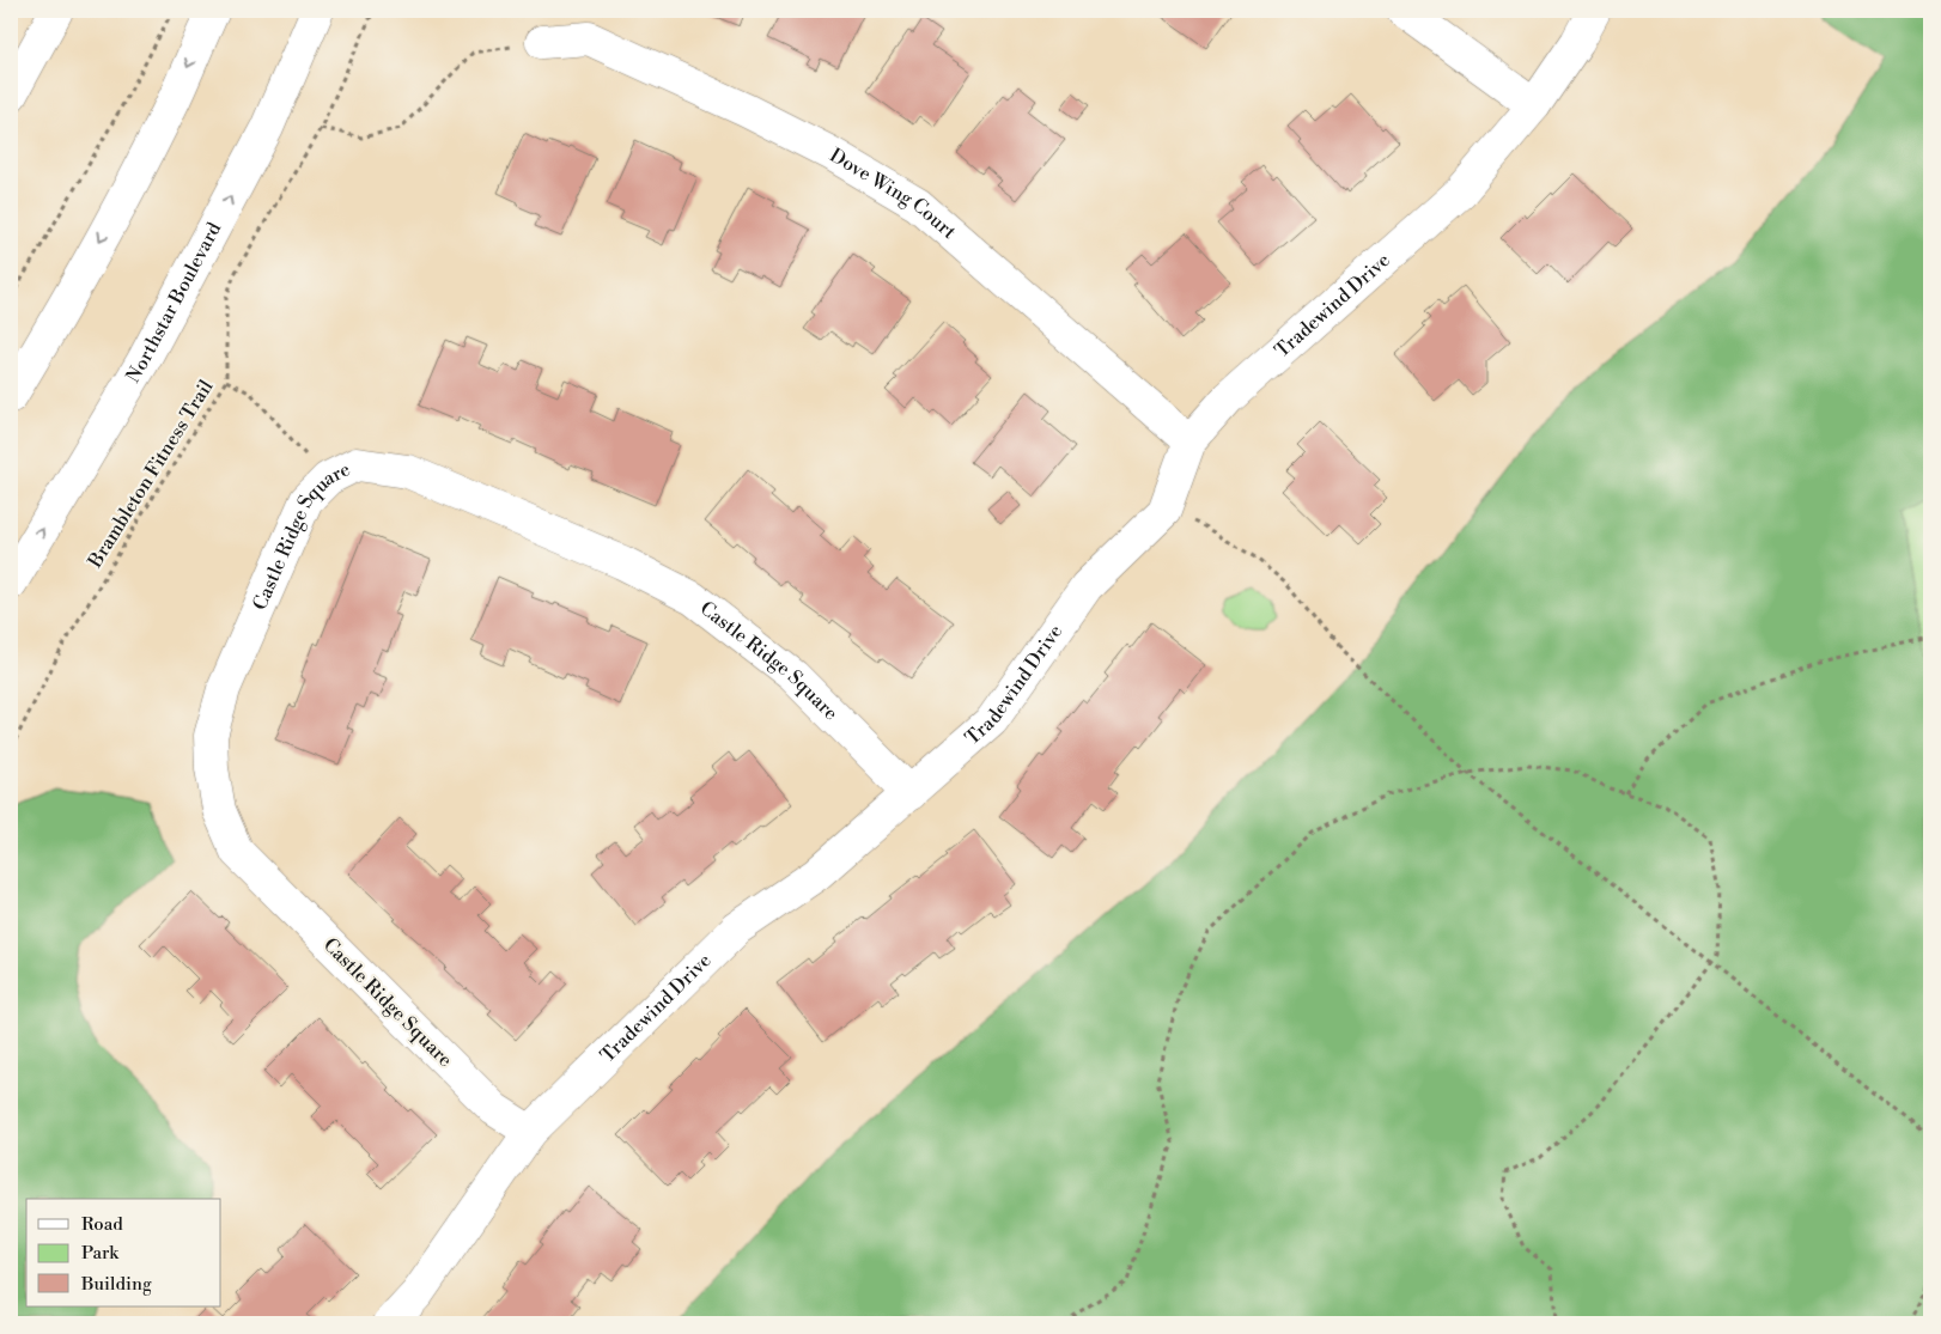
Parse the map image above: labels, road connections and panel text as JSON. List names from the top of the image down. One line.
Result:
{"streets":{"street":["Dove Wing Court","Northstar Boulevard","Tradewind Drive","Castle Ridge Square"],"path":["Brambleton Fitness Trail"]},"crossings":[["Dove Wing Court","Tradewind Drive"],["Tradewind Drive","Castle Ridge Square"]],"legend":["Road","Park","Building"]}
